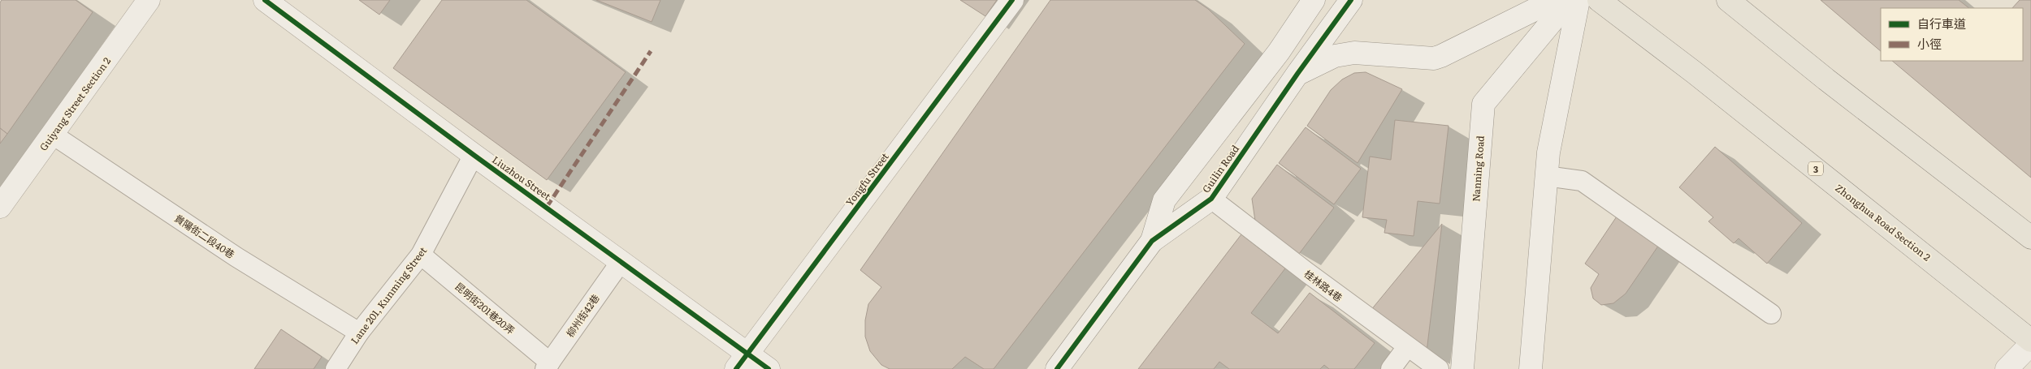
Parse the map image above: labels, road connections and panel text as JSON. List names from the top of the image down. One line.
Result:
{"streets":{"main road":["3","Zhonghua Road Section 2"],"street":["Guiyang Street Section 2","Guilin Road","Nanning Road","Liuzhou Street","Yongfu Street"],"lane":["貴陽街二段40巷","桂林路4巷","Lane 201, Kunming Street","昆明街201巷20弄","柳州街42巷"]},"crossings":[["Guiyang Street Section 2","貴陽街二段40巷"],["Guilin Road","桂林路4巷"],["Liuzhou Street","Yongfu Street"],["Liuzhou Street","Lane 201, Kunming Street"],["Liuzhou Street","柳州街42巷"],["貴陽街二段40巷","Lane 201, Kunming Street"],["Lane 201, Kunming Street","昆明街201巷20弄"],["昆明街201巷20弄","柳州街42巷"]],"legend":["自行車道","小徑"]}
